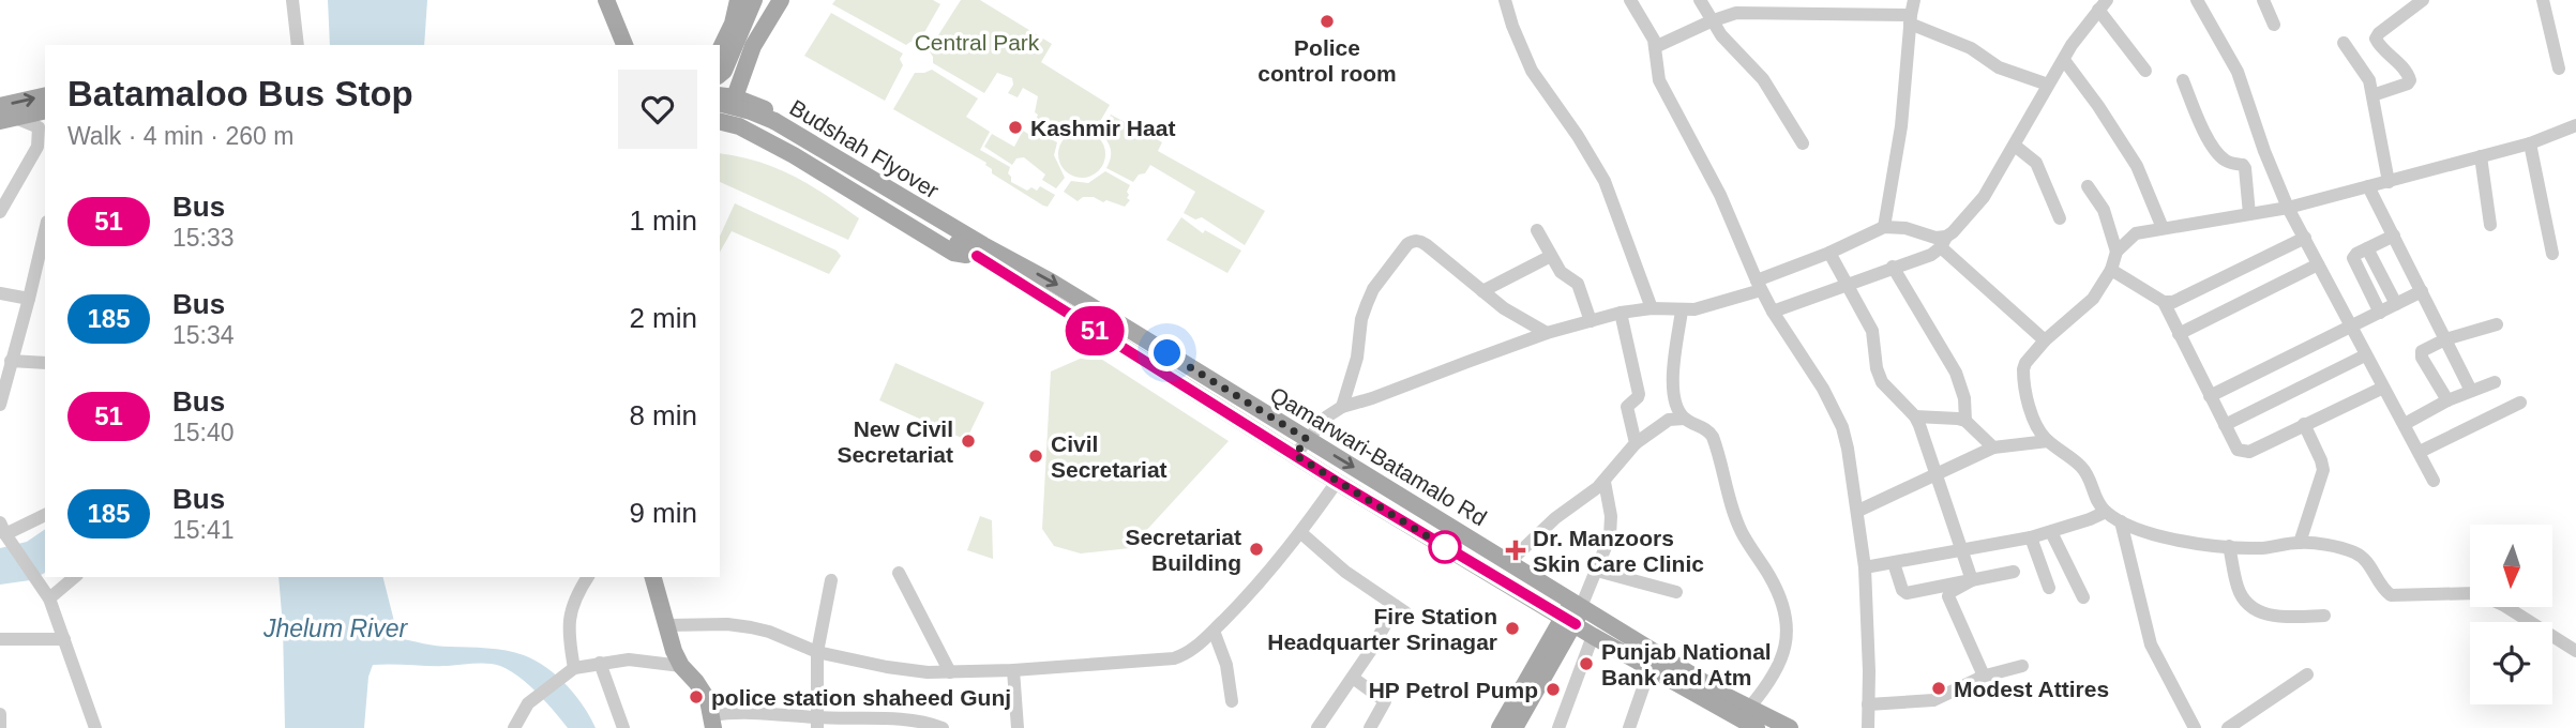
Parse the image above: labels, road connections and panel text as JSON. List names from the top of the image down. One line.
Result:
{"streets":{"main road":["Budshah Flyover","Qamarwari-Batamalo Rd"]},"crossings":[["Budshah Flyover","Qamarwari-Batamalo Rd"]],"water":["Jhelum River"],"parks":["Central Park"],"places":{"other":["Police control room","Kashmir Haat","New Civil Secretariat","Civil Secretariat","Secretariat Building","Fire Station Headquarter Srinagar","Punjab National Bank and Atm","Modest Attires","HP Petrol Pump","police station shaheed Gunj"],"health":["Dr. Manzoors Skin Care Clinic"]},"lines":["bus line 51"],"north":"bottom","page":{"on_map":"51","heading":["Batamaloo Bus Stop","Walk · 4 min · 260 m"],"list":[{"mark":"51","name":"Bus","note":"15:33","value":"1 min"},{"mark":"185","name":"Bus","note":"15:34","value":"2 min"},{"mark":"51","name":"Bus","note":"15:40","value":"8 min"},{"mark":"185","name":"Bus","note":"15:41","value":"9 min"}]}}
